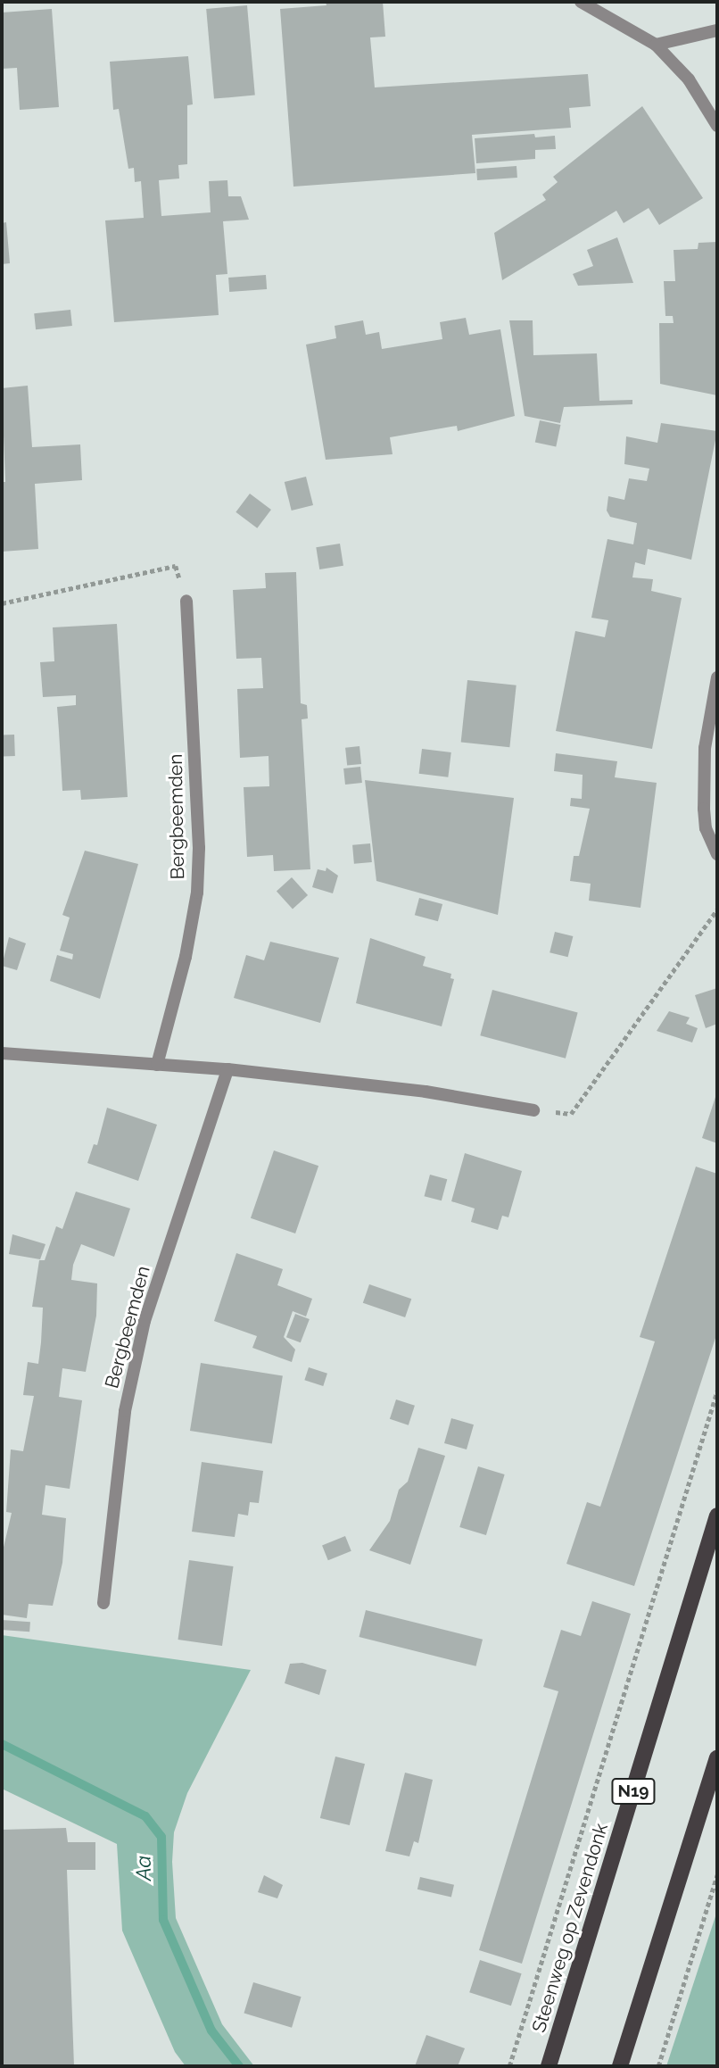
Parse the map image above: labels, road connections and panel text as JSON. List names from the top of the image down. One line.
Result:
{"streets":{"main road":["N19","Steenweg op Zevendonk"],"street":["Bergbeemden"]},"water":["Aa"]}
